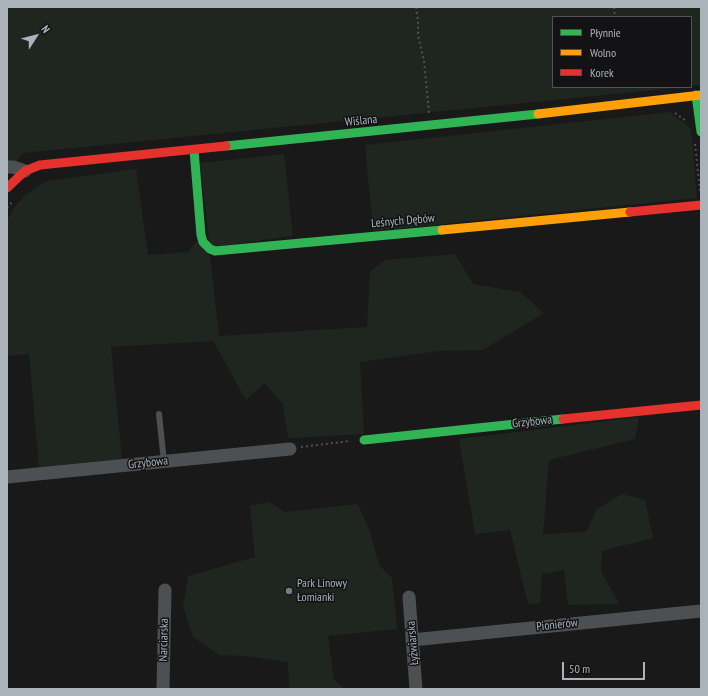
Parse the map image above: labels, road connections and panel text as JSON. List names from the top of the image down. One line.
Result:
{"streets":{"street":["Wiślana","Leśnych Dębów","Grzybowa","Pionierów","Narciarska","Łyżwiarska"]},"crossings":[["Wiślana","Leśnych Dębów"],["Pionierów","Łyżwiarska"]],"places":["Park Linowy Łomianki"],"legend":["Płynnie","Wolno","Korek"],"scale_bar":"50 m","north":"top right"}
